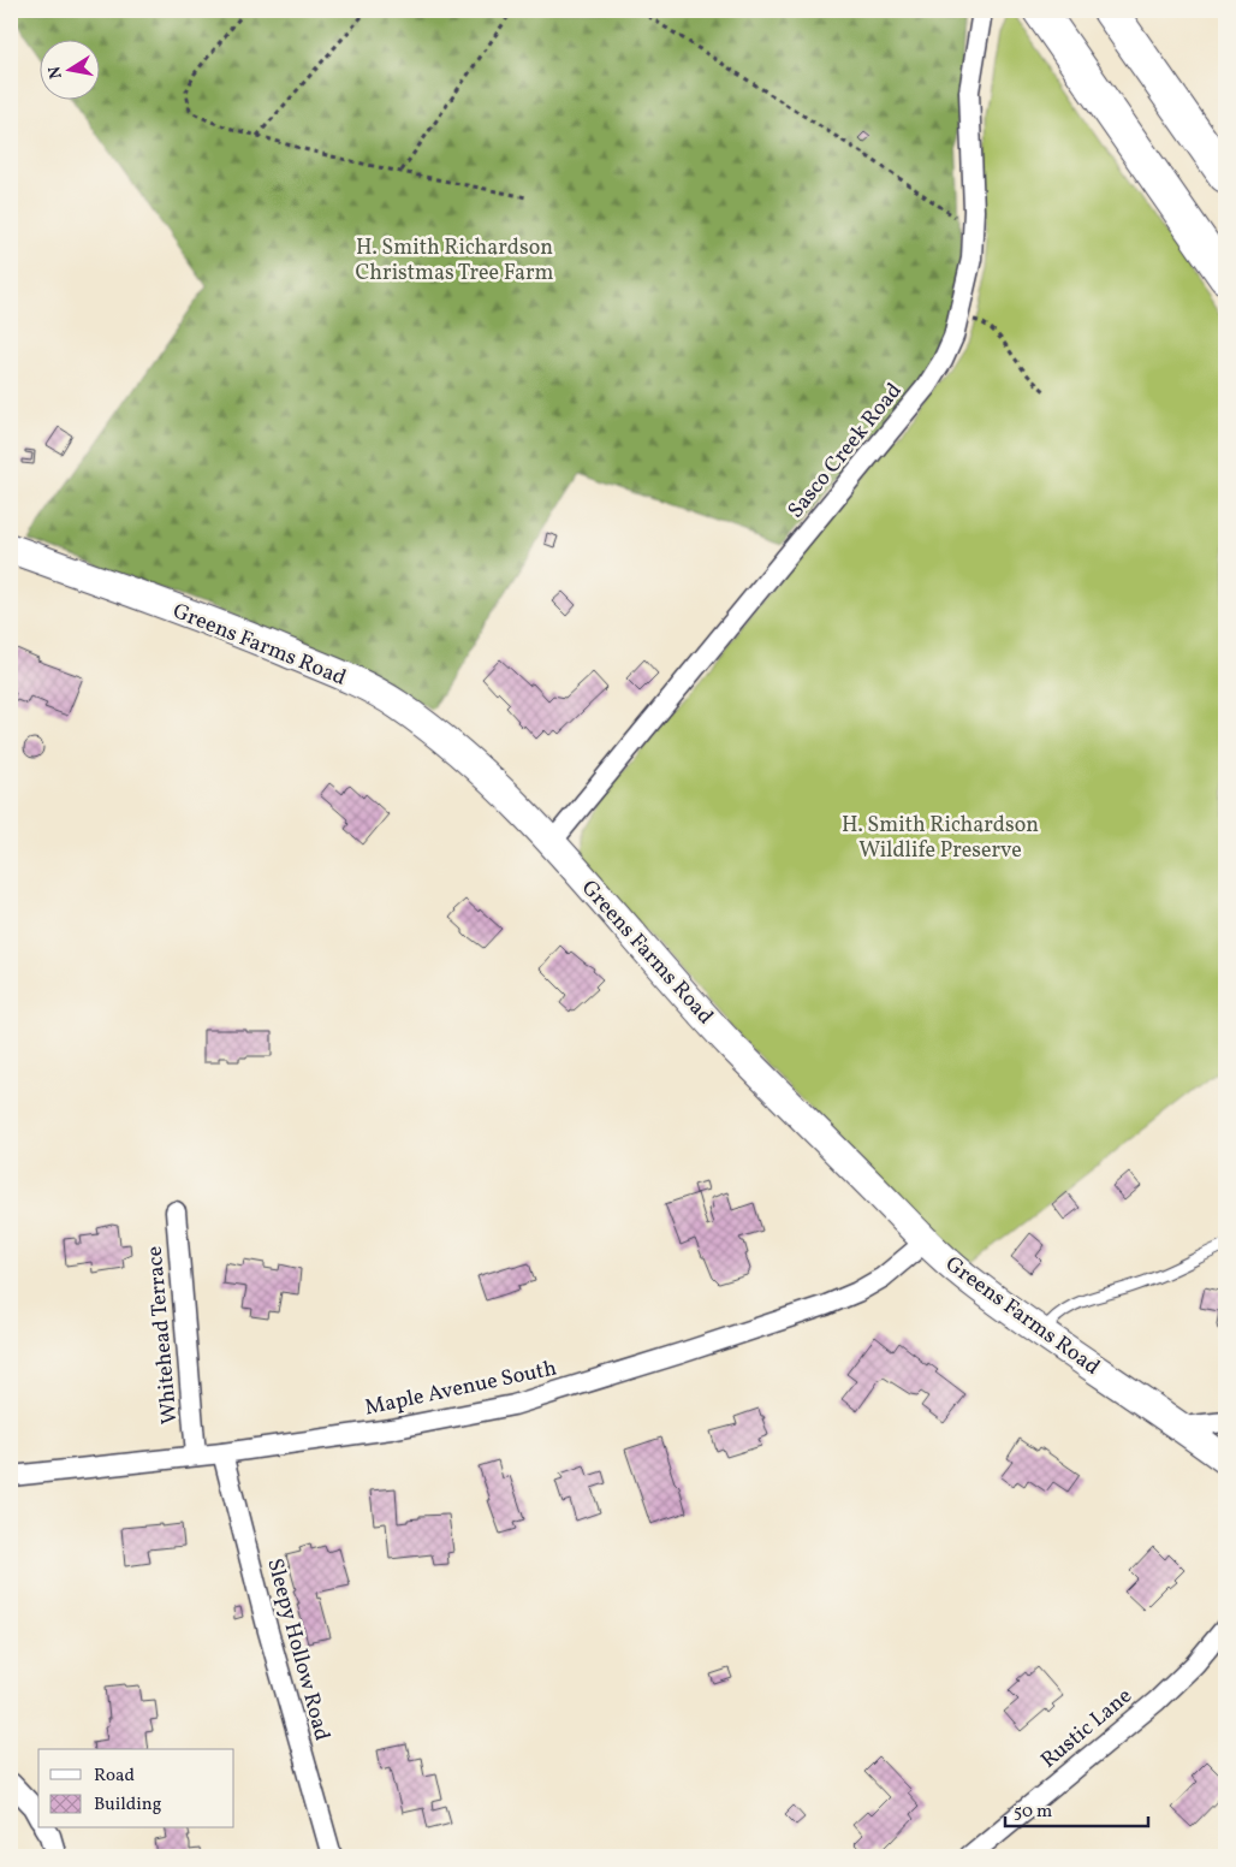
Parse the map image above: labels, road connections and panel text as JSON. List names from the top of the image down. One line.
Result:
{"streets":{"street":["Sasco Creek Road","Greens Farms Road","Whitehead Terrace","Maple Avenue South","Sleepy Hollow Road","Rustic Lane"]},"crossings":[["Sasco Creek Road","Greens Farms Road"],["Greens Farms Road","Maple Avenue South"],["Whitehead Terrace","Maple Avenue South"],["Maple Avenue South","Sleepy Hollow Road"]],"parks":["H. Smith Richardson Christmas Tree Farm","H. Smith Richardson Wildlife Preserve"],"legend":["Road","Building"],"scale_bar":"50 m","north":"left"}
